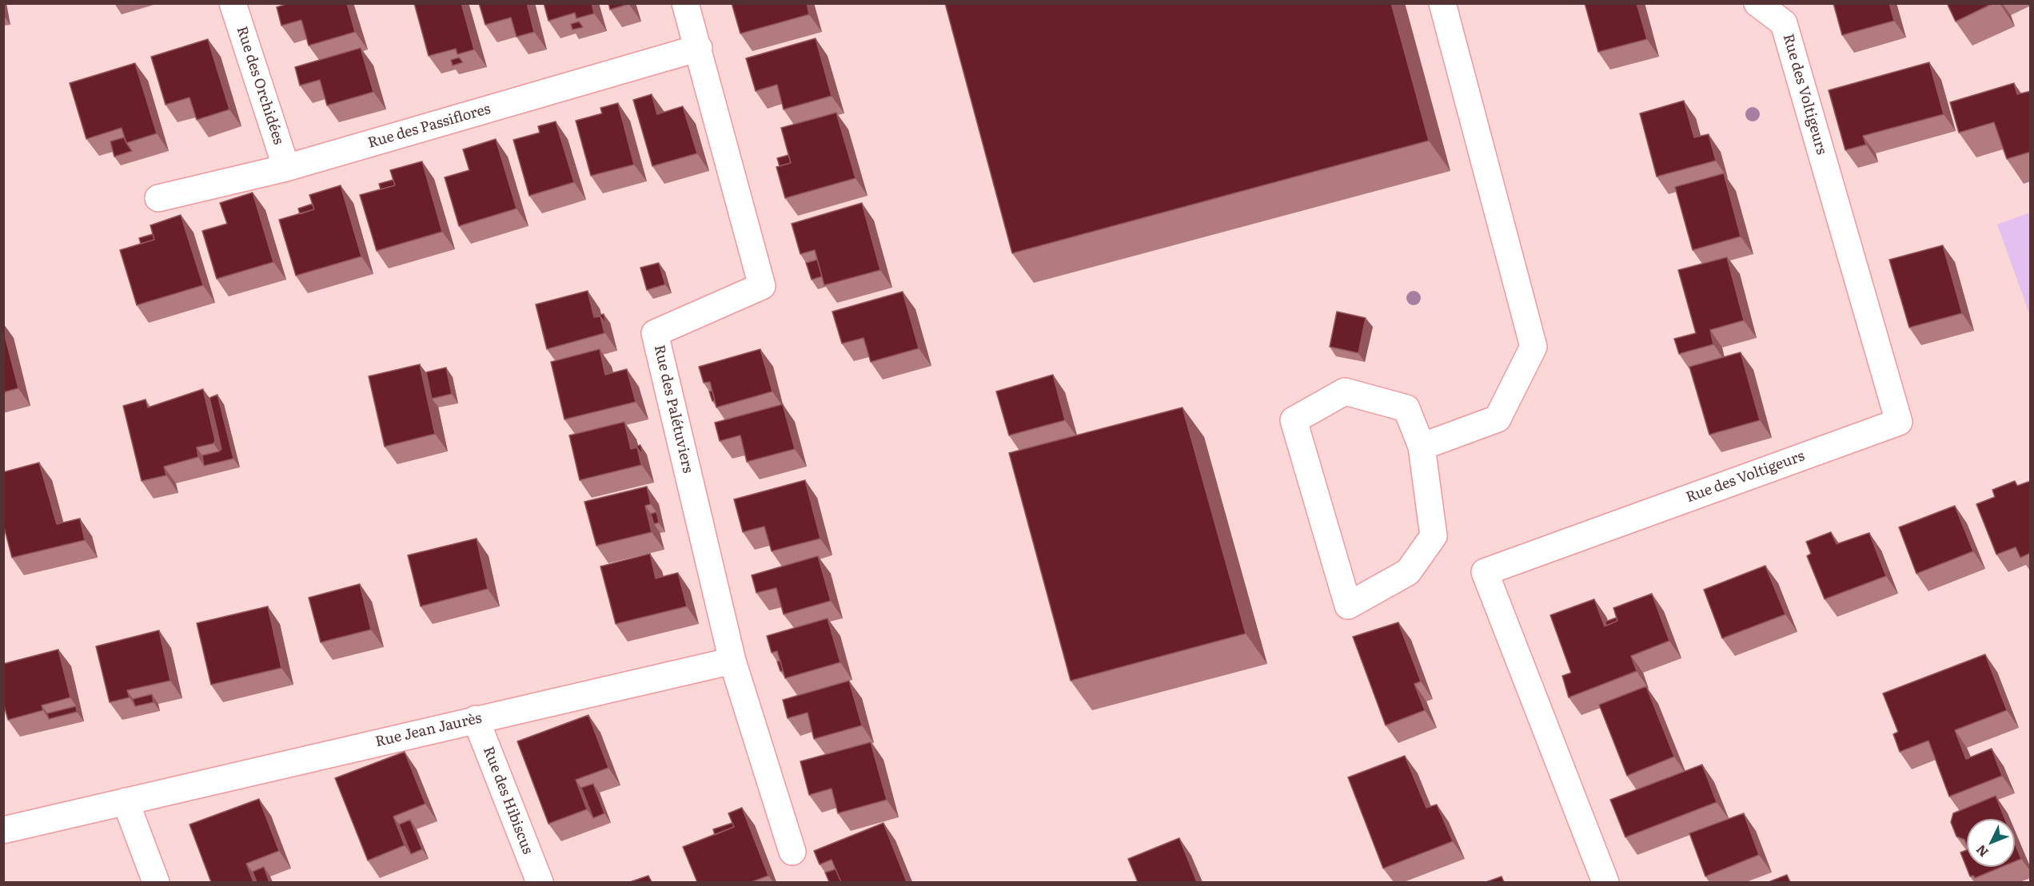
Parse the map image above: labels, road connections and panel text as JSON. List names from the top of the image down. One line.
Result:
{"streets":{"street":["Rue des Orchidées","Rue des Voltigeurs","Rue des Passiflores","Rue des Palétuviers","Rue Jean Jaurès","Rue des Hibiscus"]},"crossings":[["Rue des Orchidées","Rue des Passiflores"],["Rue des Passiflores","Rue des Palétuviers"],["Rue des Palétuviers","Rue Jean Jaurès"],["Rue Jean Jaurès","Rue des Hibiscus"]],"north":"bottom left"}
